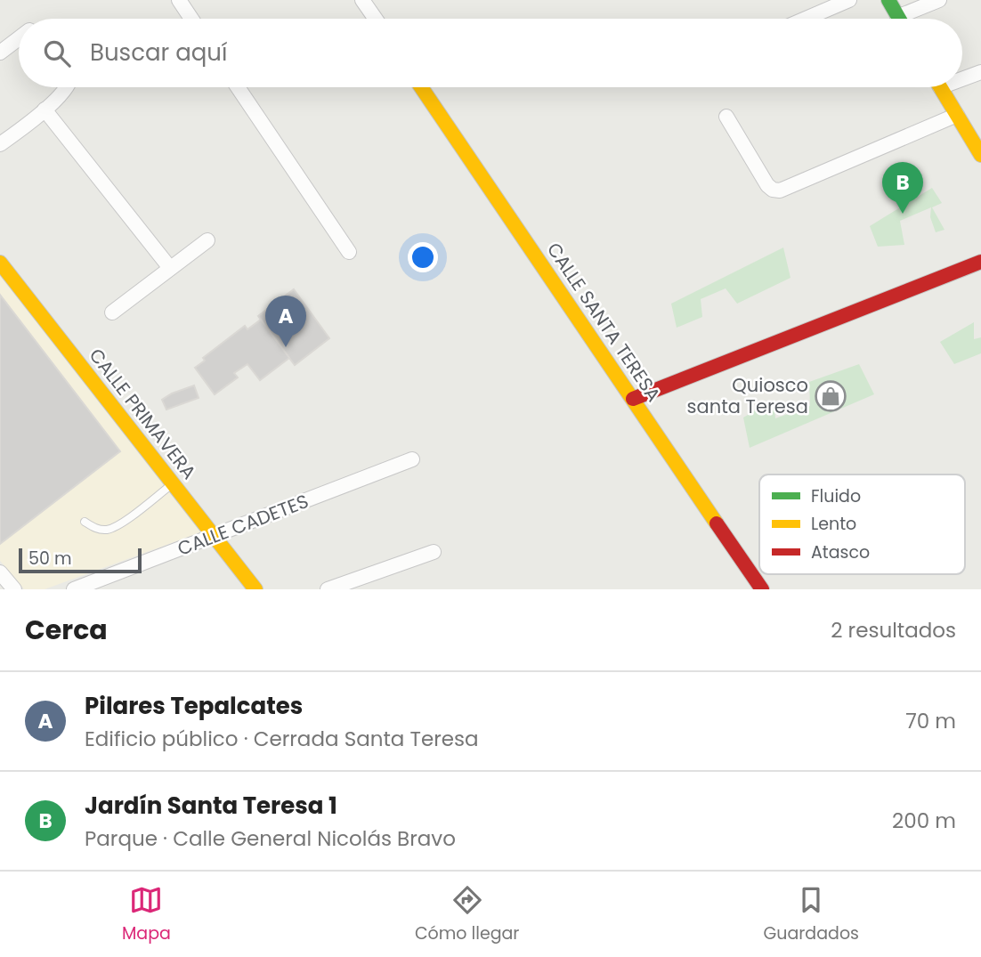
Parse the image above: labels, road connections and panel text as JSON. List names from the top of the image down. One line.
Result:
{"streets":{"street":["CALLE SANTA TERESA","CALLE PRIMAVERA","CALLE CADETES"]},"crossings":[["CALLE PRIMAVERA","CALLE CADETES"]],"places":{"shop":["Quiosco santa Teresa"]},"legend":["Fluido","Lento","Atasco"],"scale_bar":"50 m","page":{"search":"Buscar aquí","pins":["B","A"],"scale":"50 m","heading":["Cerca","2 resultados"],"list":[{"mark":"A","name":"Pilares Tepalcates","note":"Edificio público · Cerrada Santa Teresa","value":"70 m"},{"mark":"B","name":"Jardín Santa Teresa 1","note":"Parque · Calle General Nicolás Bravo","value":"200 m"}],"nav":["Mapa","Cómo llegar","Guardados"]}}
